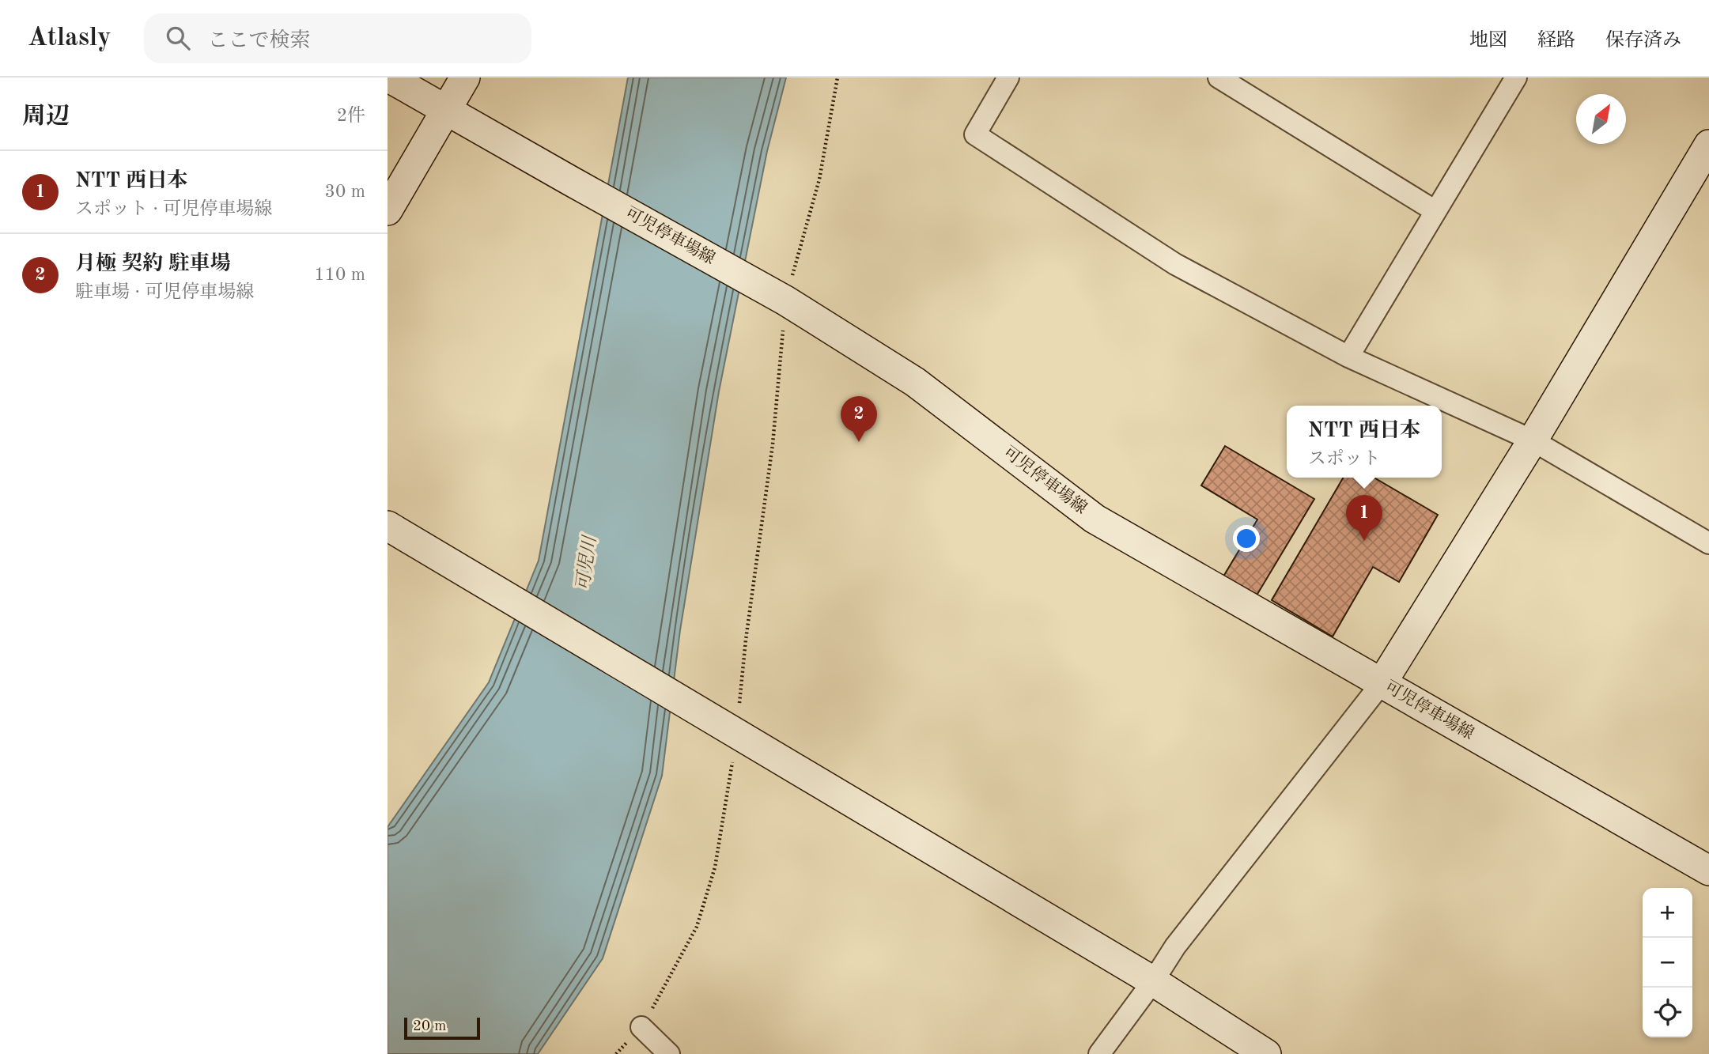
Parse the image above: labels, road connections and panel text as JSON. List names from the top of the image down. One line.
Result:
{"streets":{"street":["可児停車場線"]},"water":["可児川"],"scale_bar":"20 m","north":"top right","page":{"header":"Atlasly","search":"ここで検索","nav":["地図","経路","保存済み"],"heading":["周辺","2件"],"list":[{"mark":"1","name":"NTT 西日本","note":"スポット · 可児停車場線","value":"30 m"},{"mark":"2","name":"月極 契約 駐車場","note":"駐車場 · 可児停車場線","value":"110 m"}],"pins":["2","1"],"popup":["NTT 西日本","スポット"],"map_buttons":["+","−"],"scale":"20 m"}}
